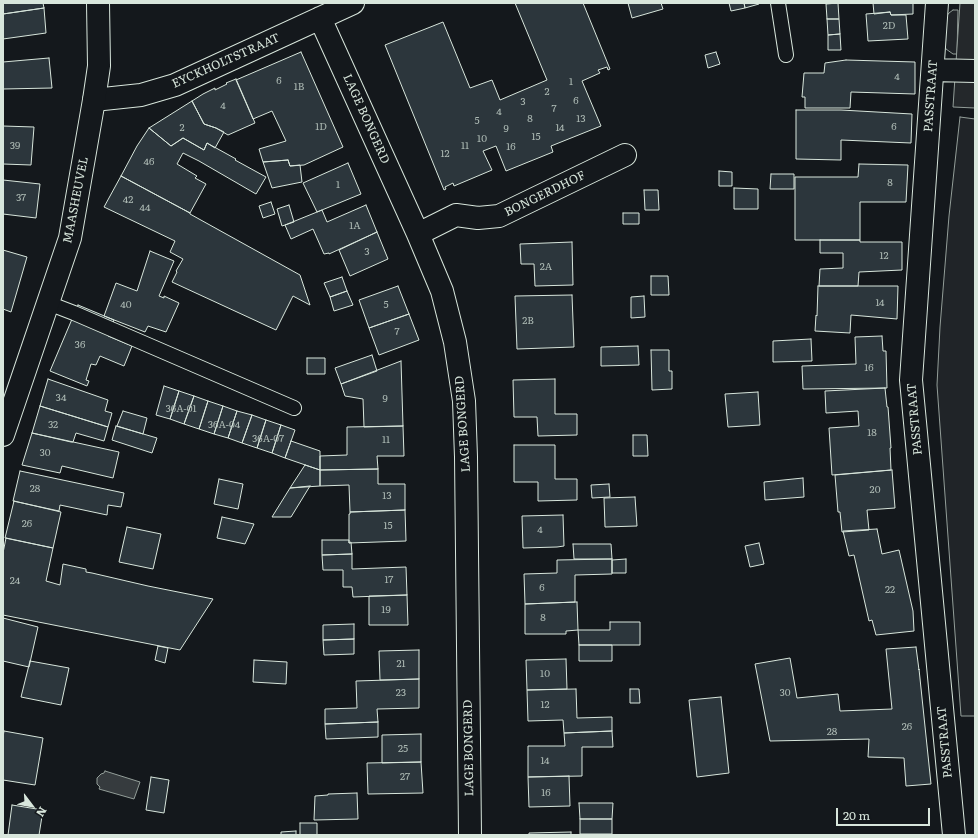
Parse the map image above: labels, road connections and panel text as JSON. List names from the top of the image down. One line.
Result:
{"streets":{"street":["EYCKHOLTSTRAAT","PASSTRAAT","LAGE BONGERD","BONGERDHOF","MAASHEUVEL"]},"crossings":[["EYCKHOLTSTRAAT","LAGE BONGERD"],["EYCKHOLTSTRAAT","MAASHEUVEL"],["LAGE BONGERD","BONGERDHOF"]],"house_numbers":["2D","4","6","1","1B","2","6","3","4","7","4","8","13","5","1D","6","2","14","9","15","10","39","11","16","12","46","8","1","37","42","44","1A","3","12","2A","14","40","5","2B","7","36","16","34","9","36A-01","32","36A-04","18","36A-07","11","30","28","20","13","26","15","4","17","24","6","22","19","8","21","10","23","30","12","26","28","25","14","27","16"],"scale_bar":"20 m","north":"bottom right"}
